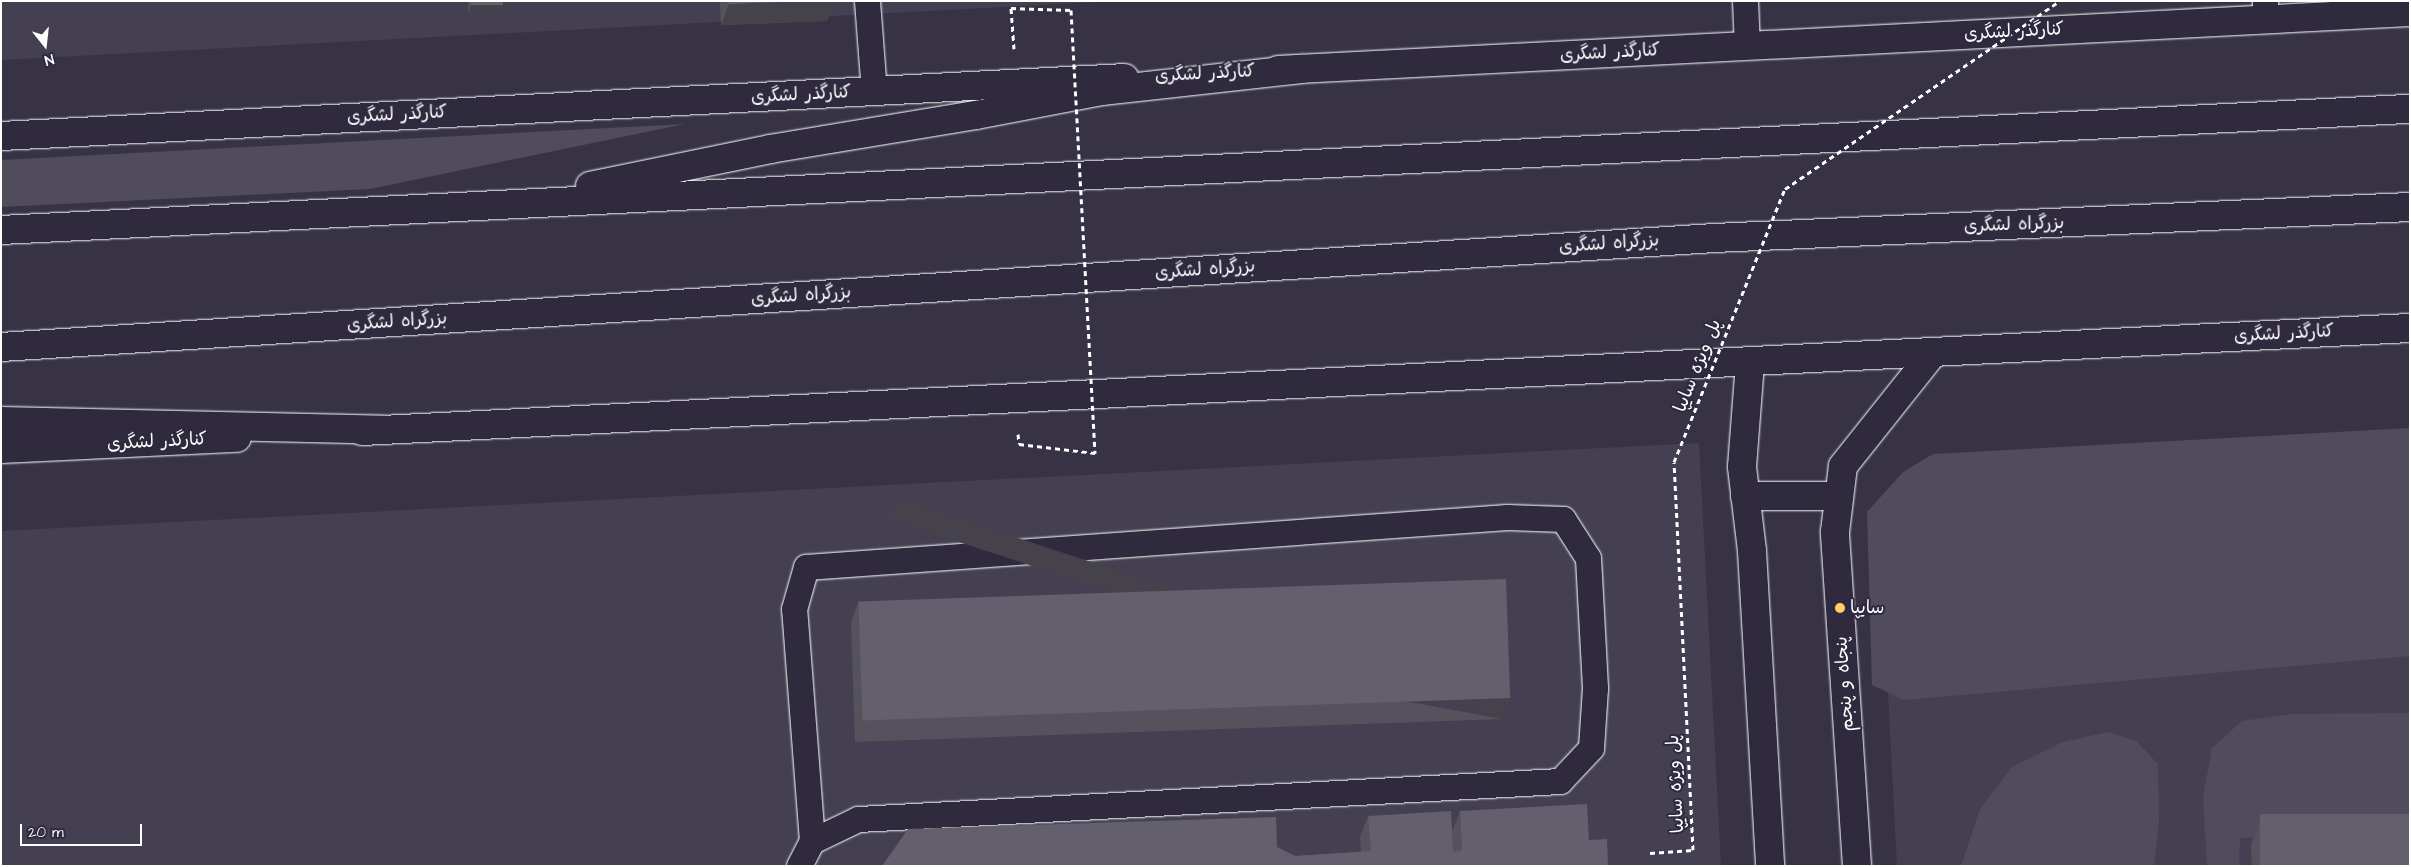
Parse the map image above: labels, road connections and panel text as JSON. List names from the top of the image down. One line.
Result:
{"streets":{"main road":["کنارگذر لشگری","بزرگراه لشگری","پنجاه و پنجم"],"path":["پل ویژه سایپا"]},"crossings":[["کنارگذر لشگری","پنجاه و پنجم"]],"places":["سایپا"],"scale_bar":"20 m","north":"bottom"}
